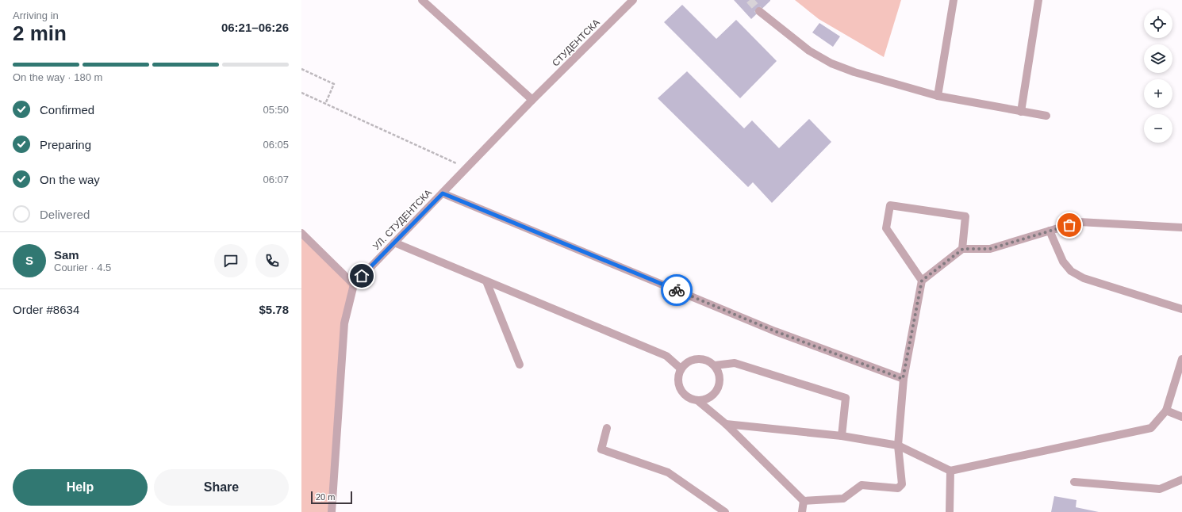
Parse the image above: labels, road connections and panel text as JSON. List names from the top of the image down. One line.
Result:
{"streets":{"street":["СТУДЕНТСКА","УЛ. СТУДЕНТСКА"]},"crossings":[["СТУДЕНТСКА","УЛ. СТУДЕНТСКА"]],"scale_bar":"20 m","page":{"heading":["2 min","Arriving in","06:21–06:26"],"panel":["Sam","Courier · 4.5","Order #8634","$5.78"],"map_buttons":["+","−"],"bar":"On the way · 180 m","list":[["Confirmed","05:50"],["Preparing","06:05"],["On the way","06:07"],"Delivered"],"round":"S","buttons":["Help","Share"],"scale":"20 m"}}
